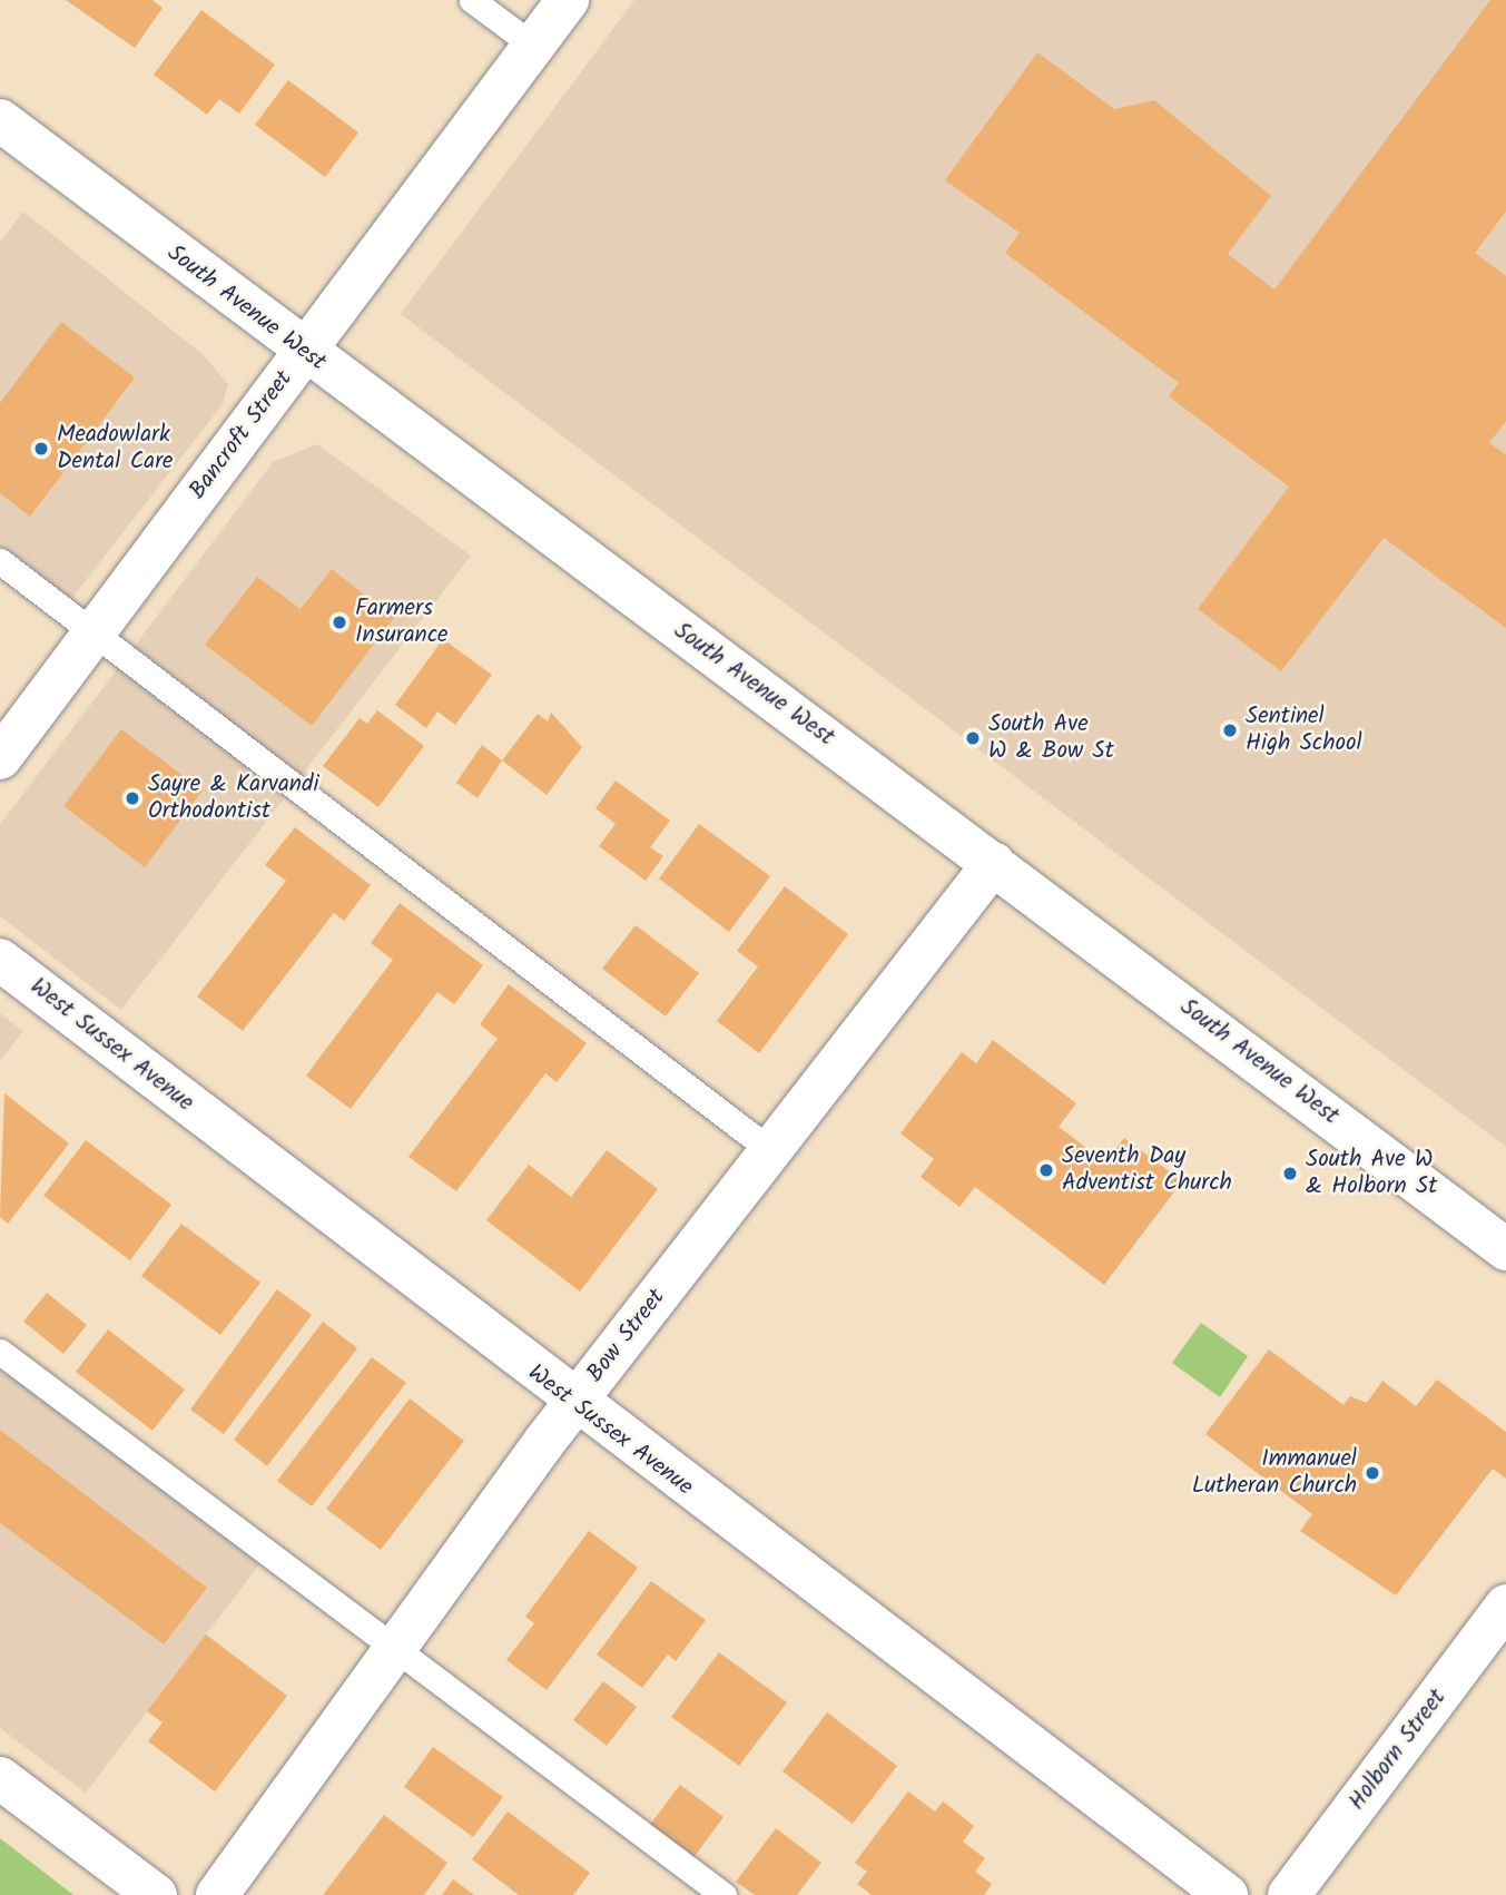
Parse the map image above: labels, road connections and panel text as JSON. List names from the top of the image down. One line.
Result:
{"streets":{"street":["South Avenue West","Bancroft Street","West Sussex Avenue","Bow Street","Holborn Street"]},"crossings":[["South Avenue West","Bancroft Street"],["South Avenue West","Bow Street"],["West Sussex Avenue","Bow Street"]],"places":["Meadowlark Dental Care","Farmers Insurance","Sentinel High School","South Ave W & Bow St","Sayre & Karvandi Orthodontist","Seventh Day Adventist Church","South Ave W & Holborn St","Immanuel Lutheran Church"]}
